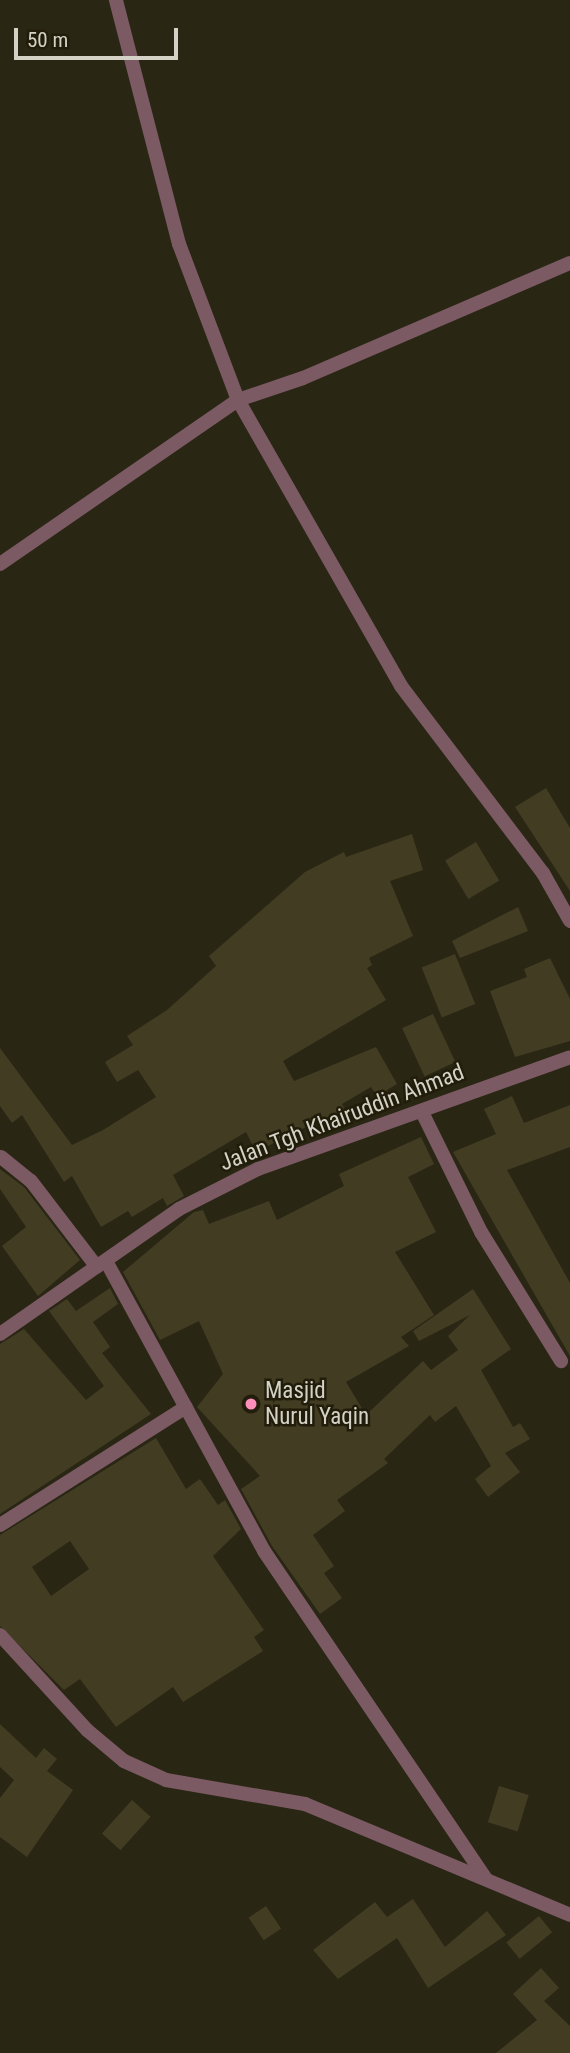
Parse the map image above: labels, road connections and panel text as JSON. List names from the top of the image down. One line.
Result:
{"streets":{"street":["Jalan Tgh Khairuddin Ahmad"]},"places":["Masjid Nurul Yaqin"],"scale_bar":"50 m"}
